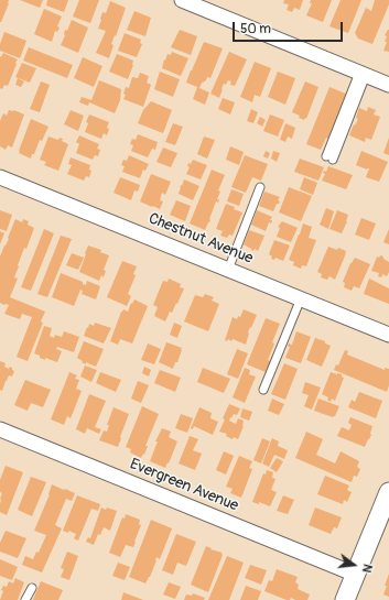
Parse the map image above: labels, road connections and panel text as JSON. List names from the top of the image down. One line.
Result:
{"streets":{"street":["Chestnut Avenue","Evergreen Avenue"]},"scale_bar":"50 m","north":"right"}
